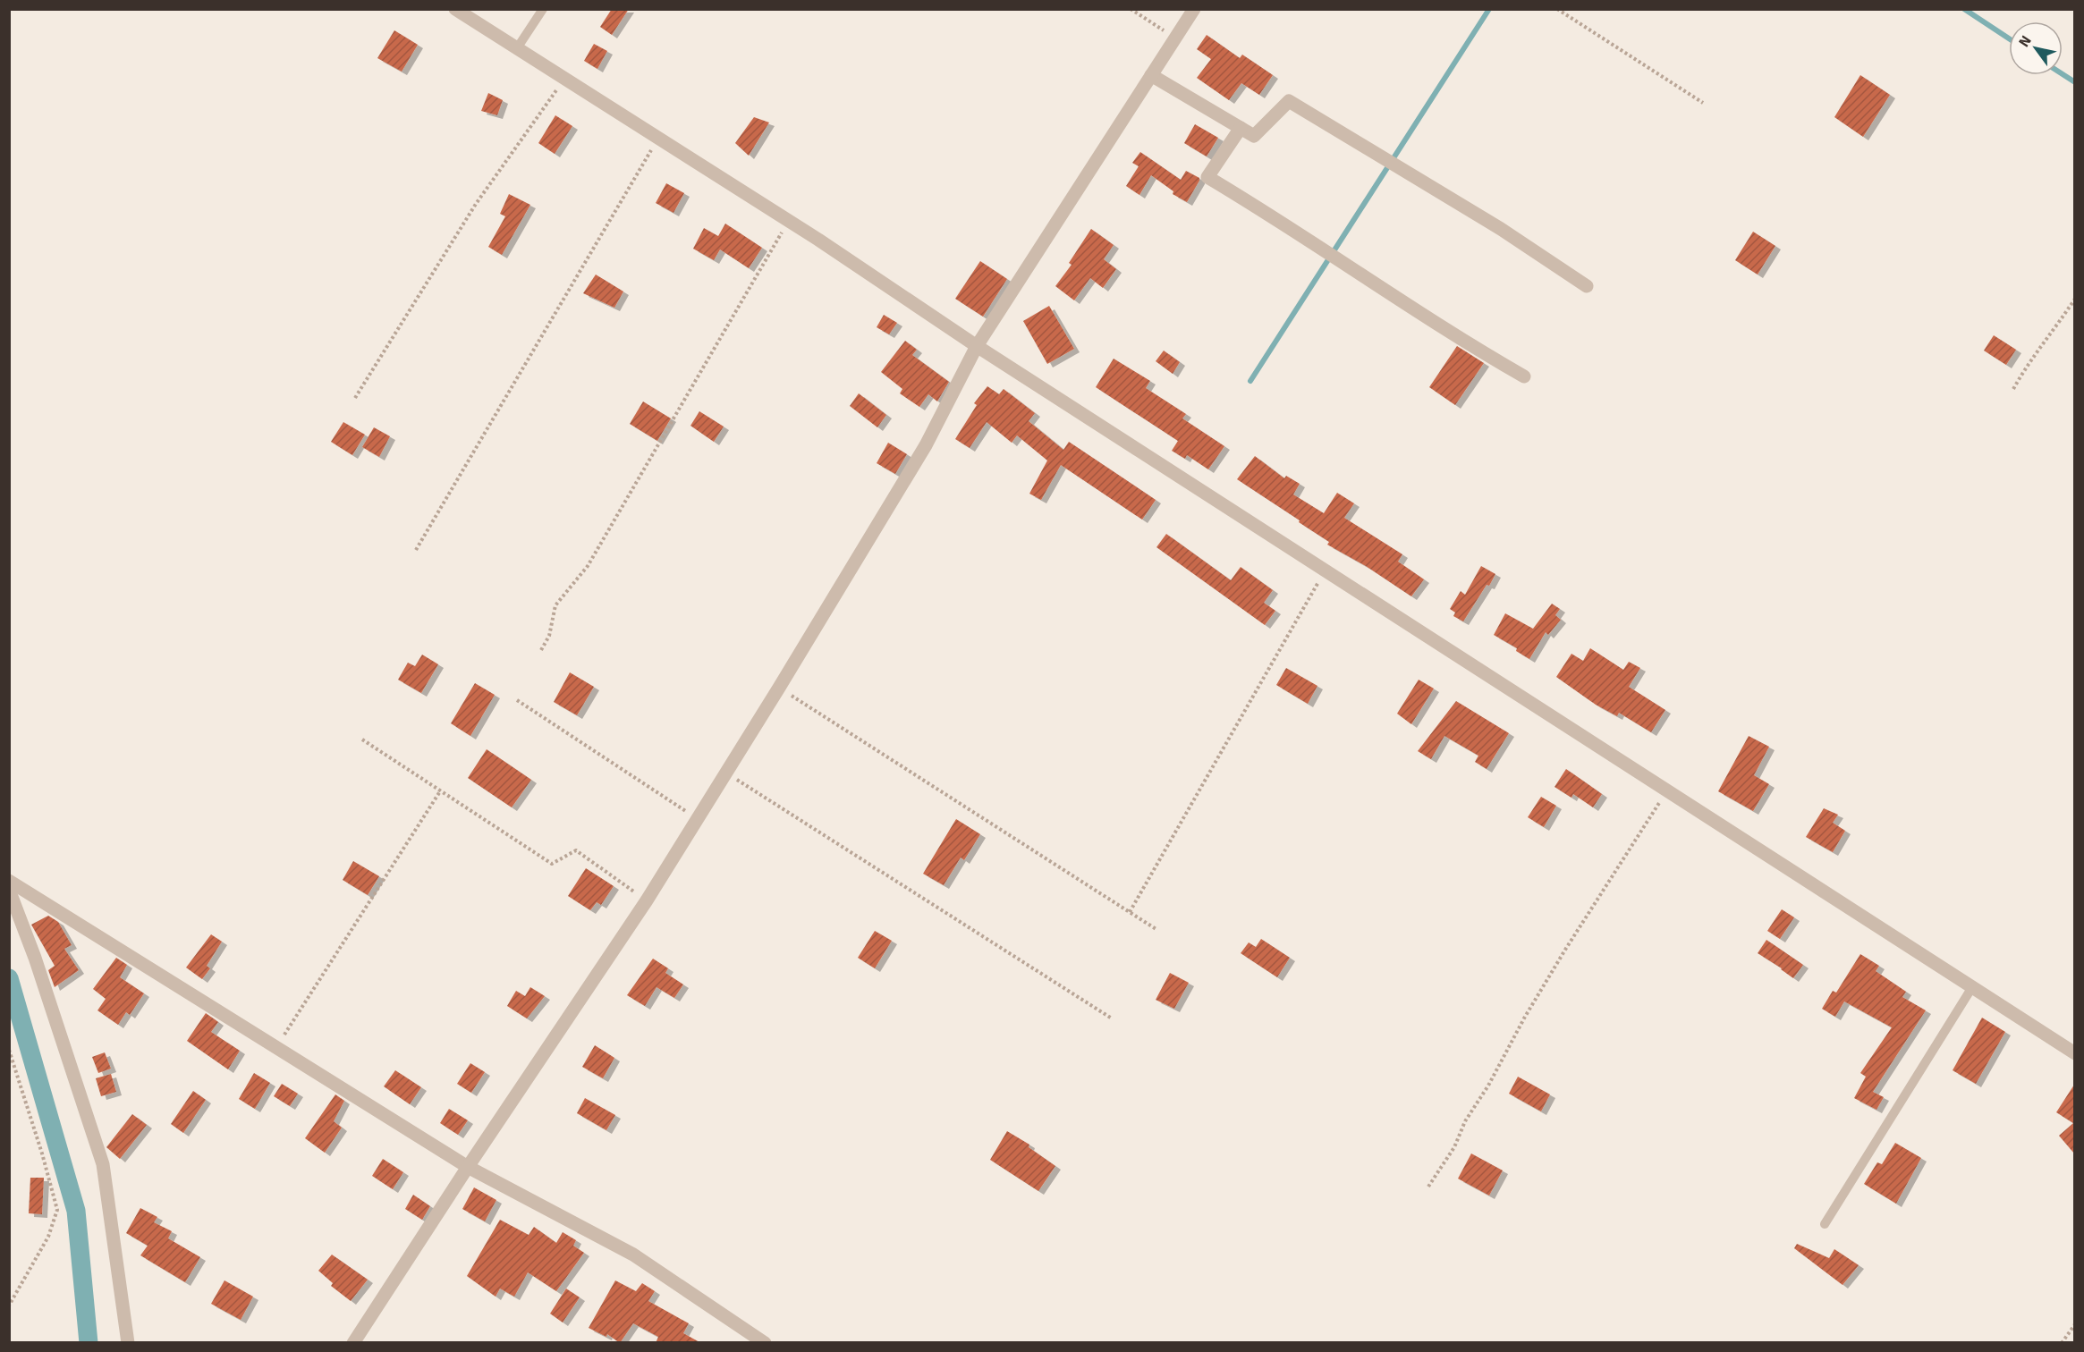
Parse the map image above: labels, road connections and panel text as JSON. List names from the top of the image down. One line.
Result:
{"north":"top left"}
